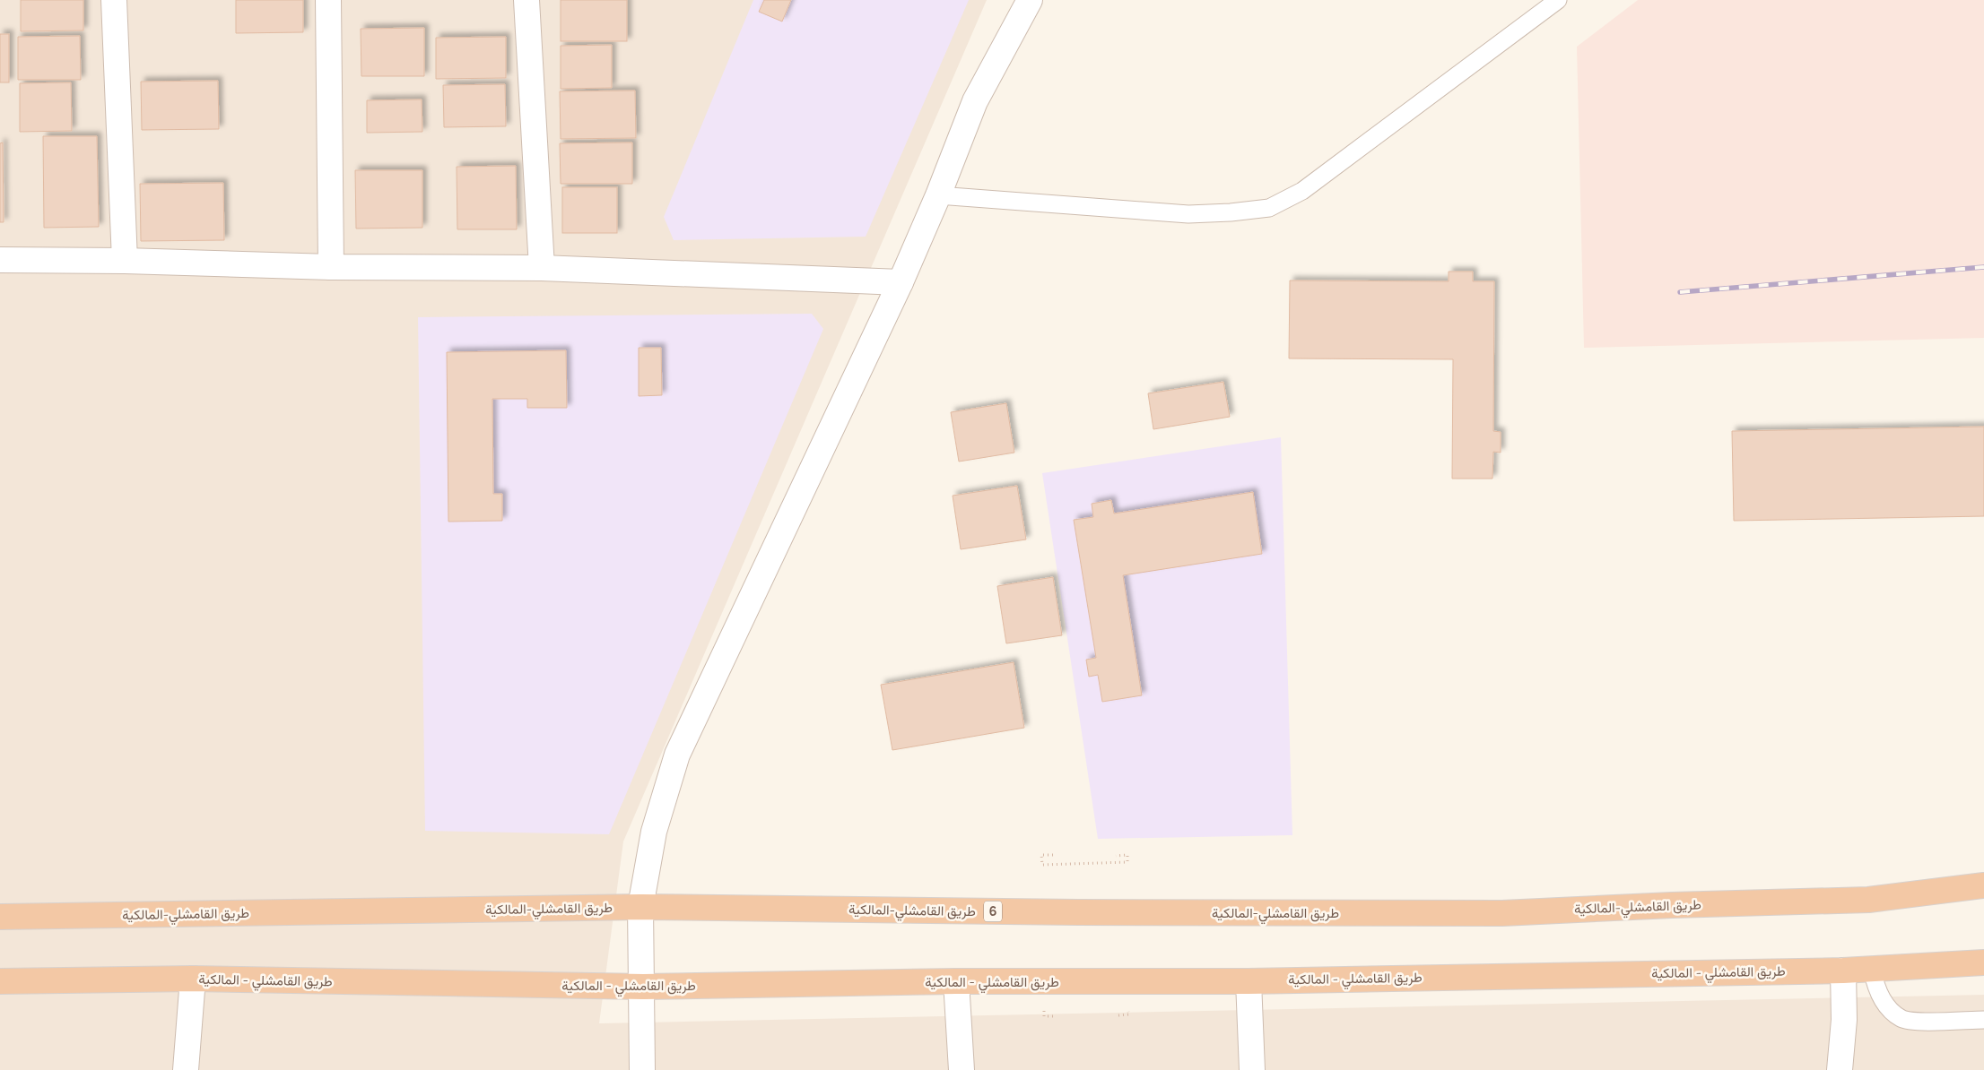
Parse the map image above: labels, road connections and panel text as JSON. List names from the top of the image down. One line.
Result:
{"streets":{"highway":["طريق القامشلي-المالكية","6","طريق القامشلي - المالكية"]}}
